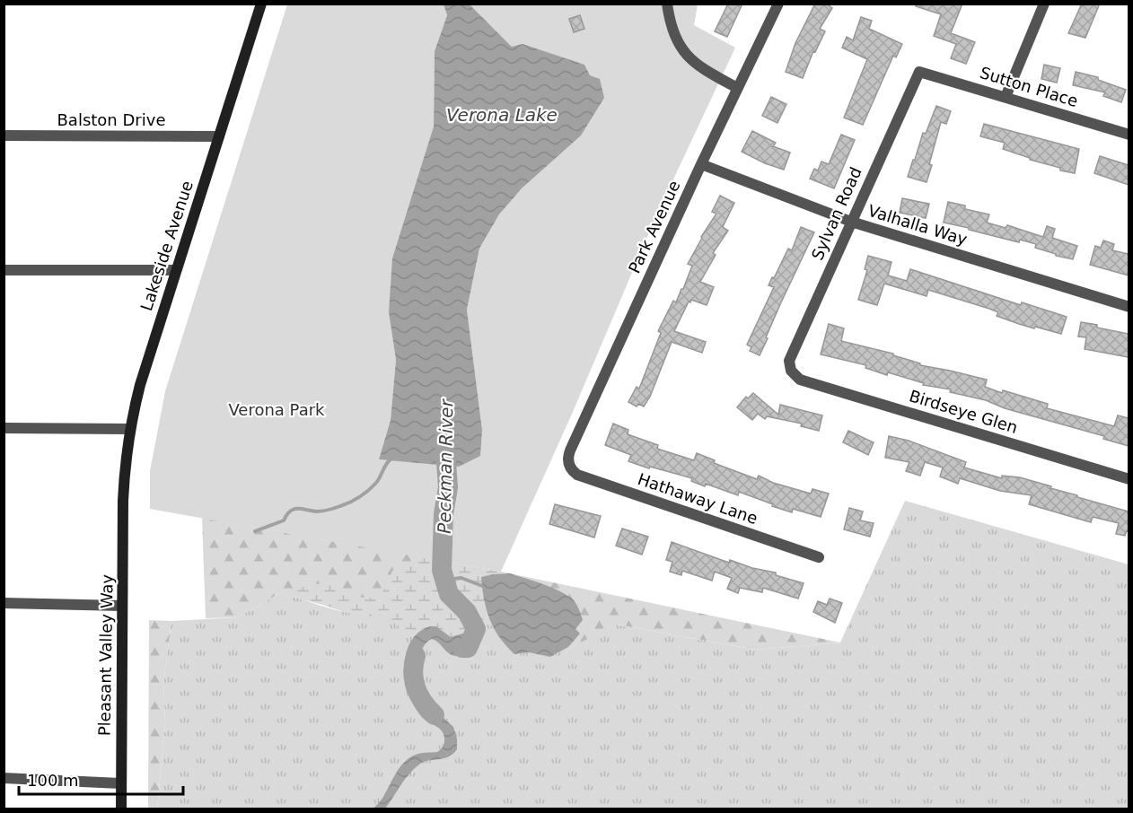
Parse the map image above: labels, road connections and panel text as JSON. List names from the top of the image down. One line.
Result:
{"streets":{"main road":["Lakeside Avenue","Pleasant Valley Way"],"street":["Sutton Place","Balston Drive","Sylvan Road","Valhalla Way","Park Avenue","Birdseye Glen","Hathaway Lane"]},"crossings":[["Sutton Place","Sylvan Road"],["Balston Drive","Lakeside Avenue"],["Sylvan Road","Valhalla Way"],["Sylvan Road","Birdseye Glen"],["Valhalla Way","Park Avenue"],["Park Avenue","Hathaway Lane"],["Lakeside Avenue","Pleasant Valley Way"]],"water":["Verona Lake","Peckman River"],"parks":["Verona Park"],"scale_bar":"100 m"}
